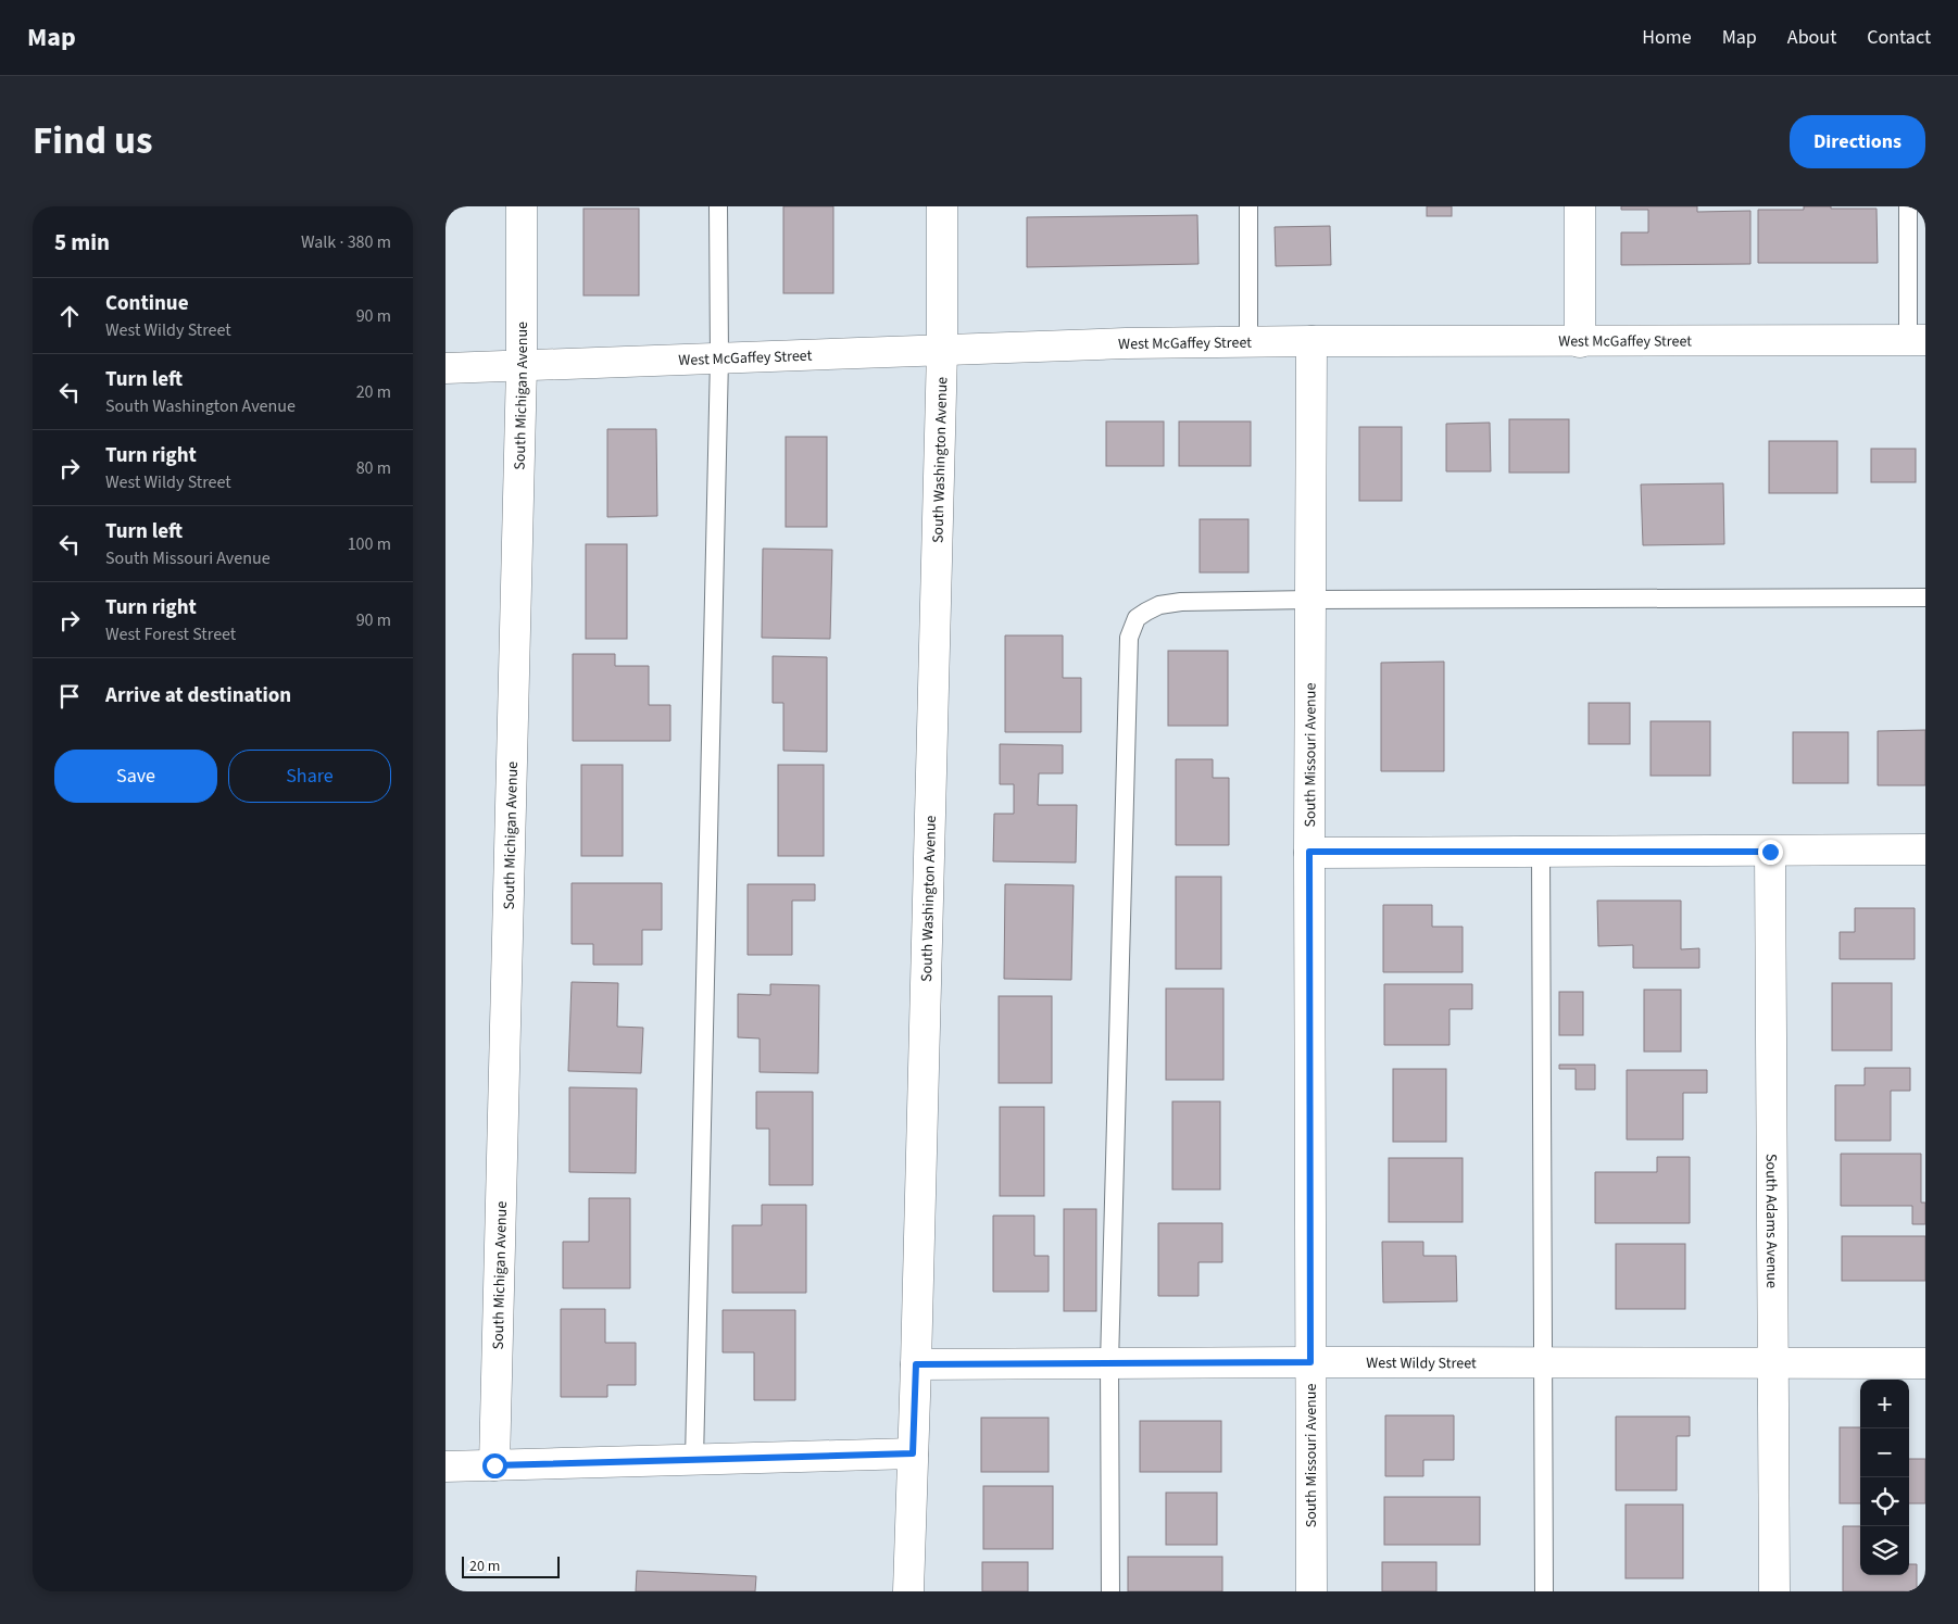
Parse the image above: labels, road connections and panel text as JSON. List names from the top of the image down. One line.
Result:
{"streets":{"street":["West McGaffey Street","South Michigan Avenue","South Washington Avenue","South Missouri Avenue","South Adams Avenue","West Wildy Street"]},"crossings":[["West McGaffey Street","South Michigan Avenue"],["West McGaffey Street","South Washington Avenue"],["West McGaffey Street","South Missouri Avenue"],["South Washington Avenue","West Wildy Street"],["South Missouri Avenue","West Wildy Street"],["South Adams Avenue","West Wildy Street"]],"scale_bar":"20 m","page":{"header":"Map","nav":["Home","Map","About","Contact"],"title":"Find us","buttons":["Directions",["Save","Share"]],"heading":["5 min","Walk · 380 m"],"list":[["Continue","West Wildy Street","90 m"],["Turn left","South Washington Avenue","20 m"],["Turn right","West Wildy Street","80 m"],["Turn left","South Missouri Avenue","100 m"],["Turn right","West Forest Street","90 m"],"Arrive at destination"],"map_buttons":["+","−"],"scale":"20 m"}}
